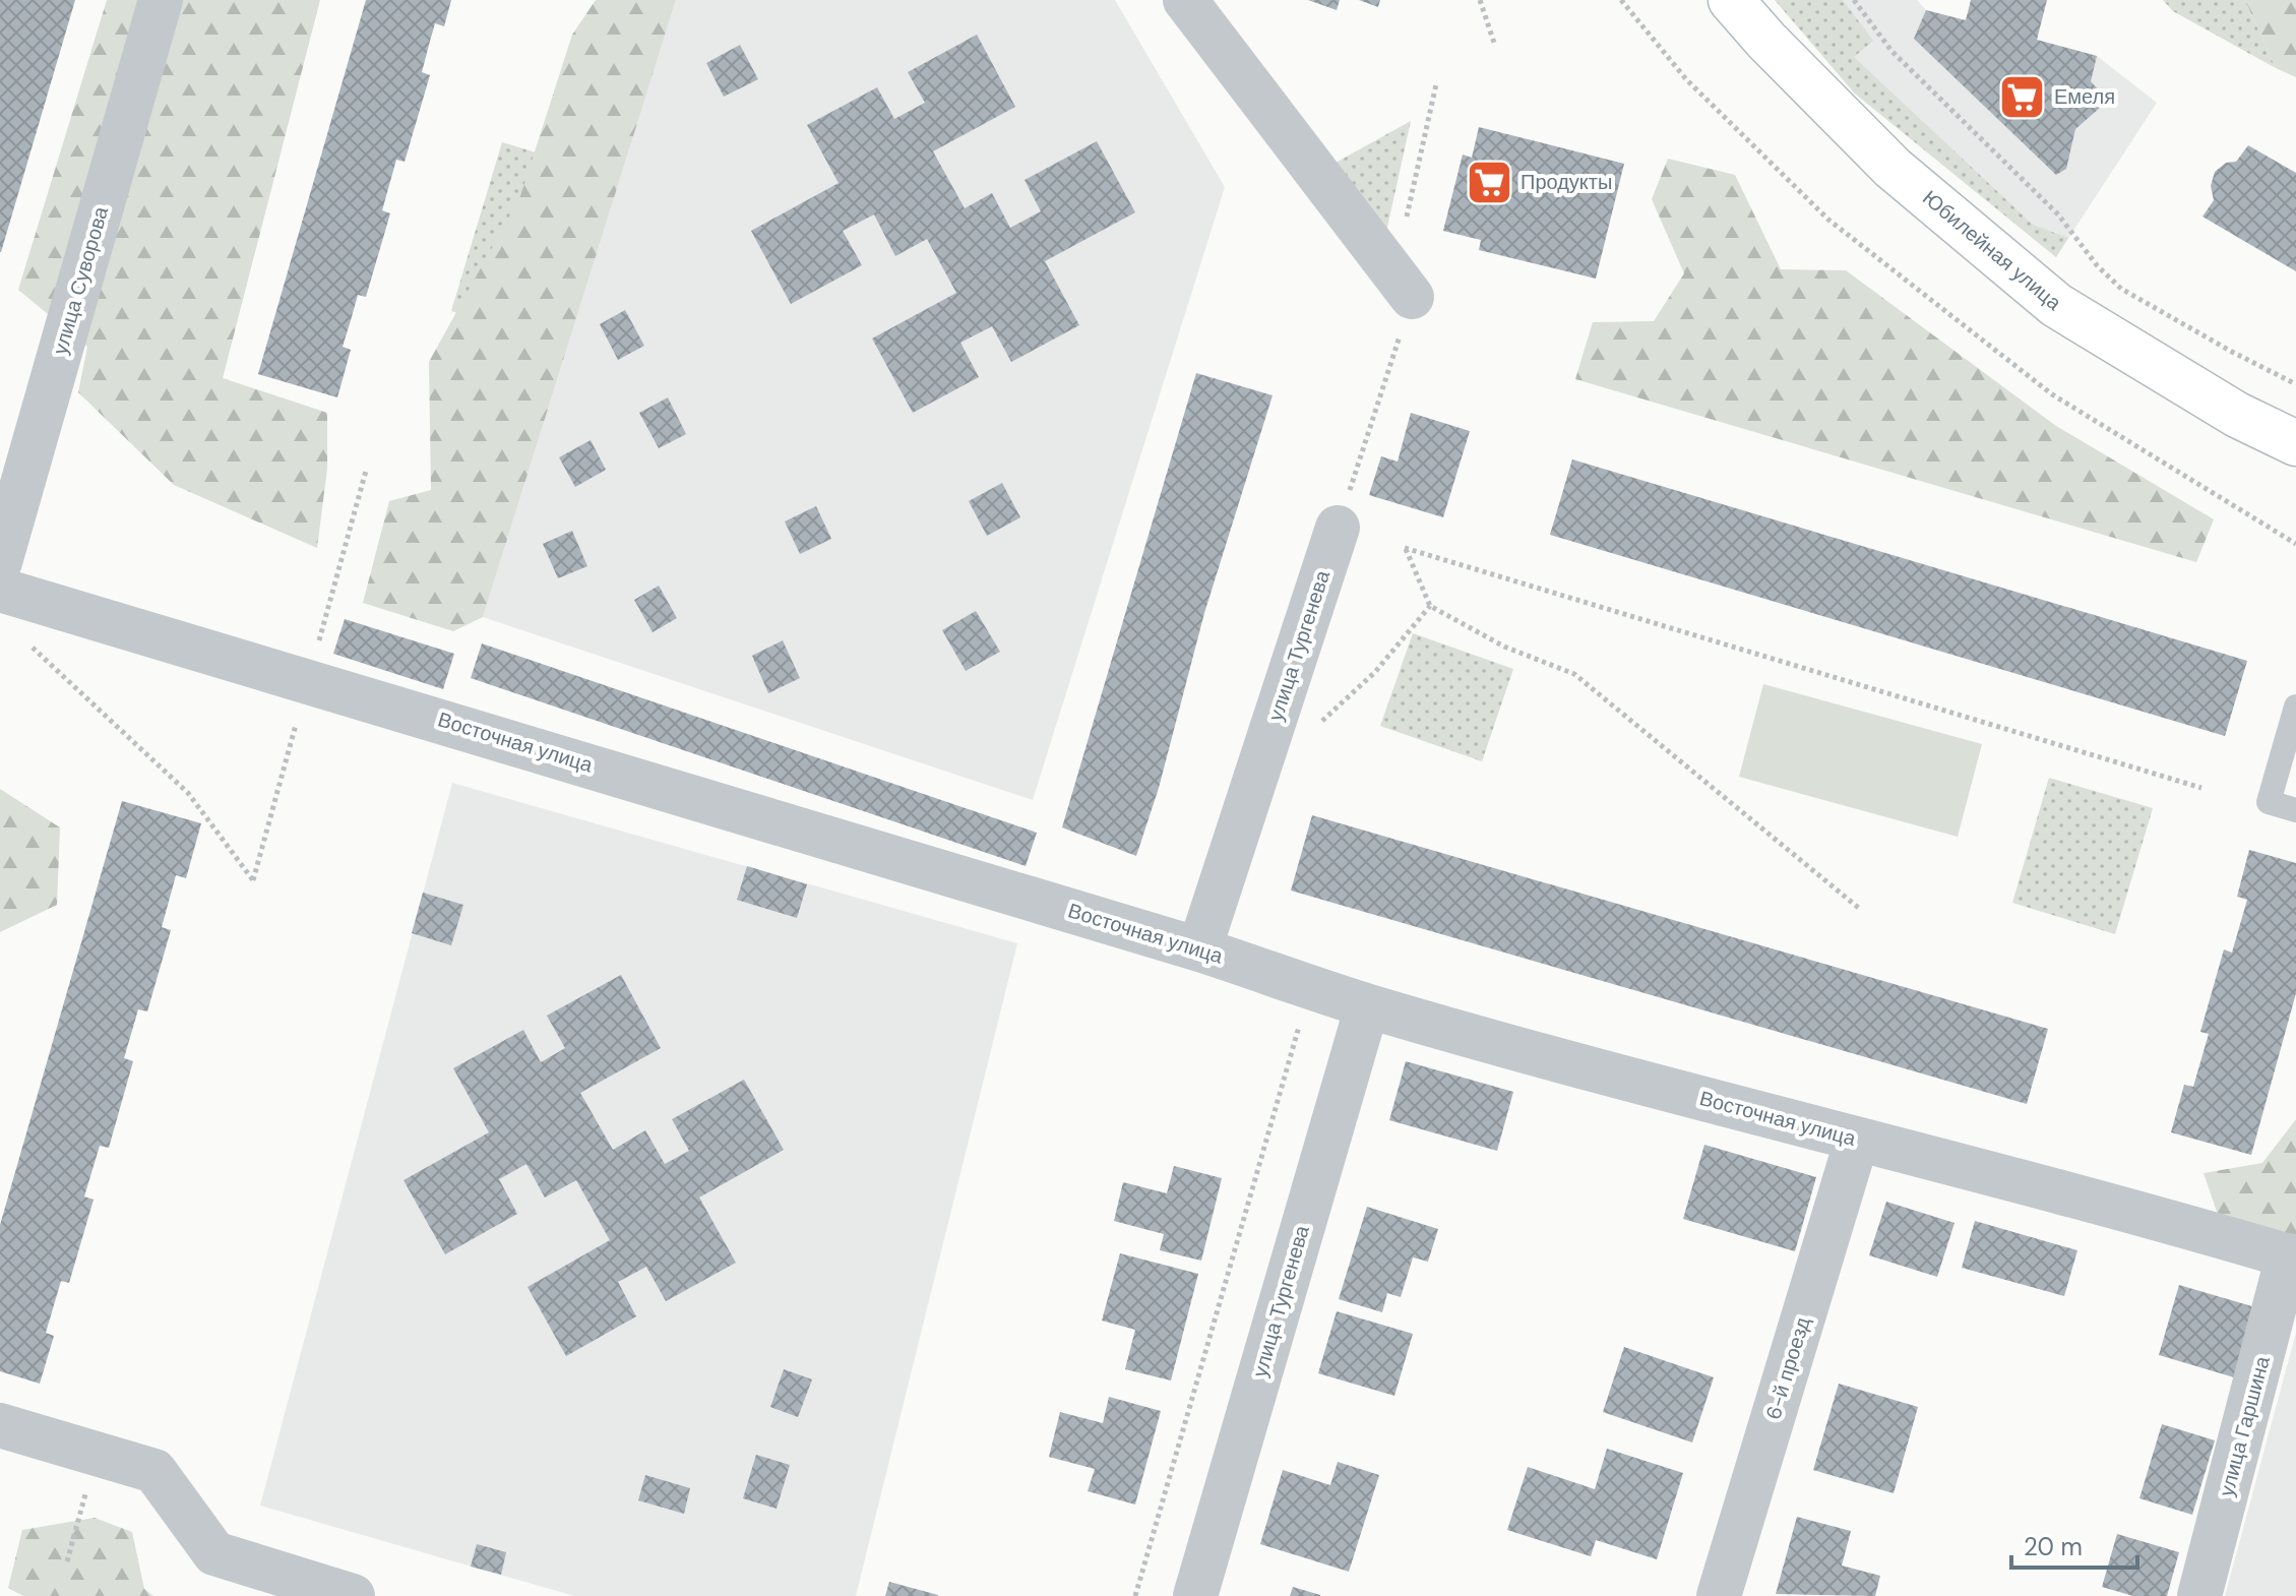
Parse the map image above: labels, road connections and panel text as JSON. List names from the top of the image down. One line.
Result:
{"streets":{"main road":["Юбилейная улица"],"street":["улица Суворова","улица Тургенева","Восточная улица","6-й проезд","улица Гаршина"]},"crossings":[["улица Тургенева","Восточная улица"],["Восточная улица","6-й проезд"],["Восточная улица","улица Гаршина"]],"places":{"supermarket":["Емеля","Продукты"]},"scale_bar":"20 m"}
